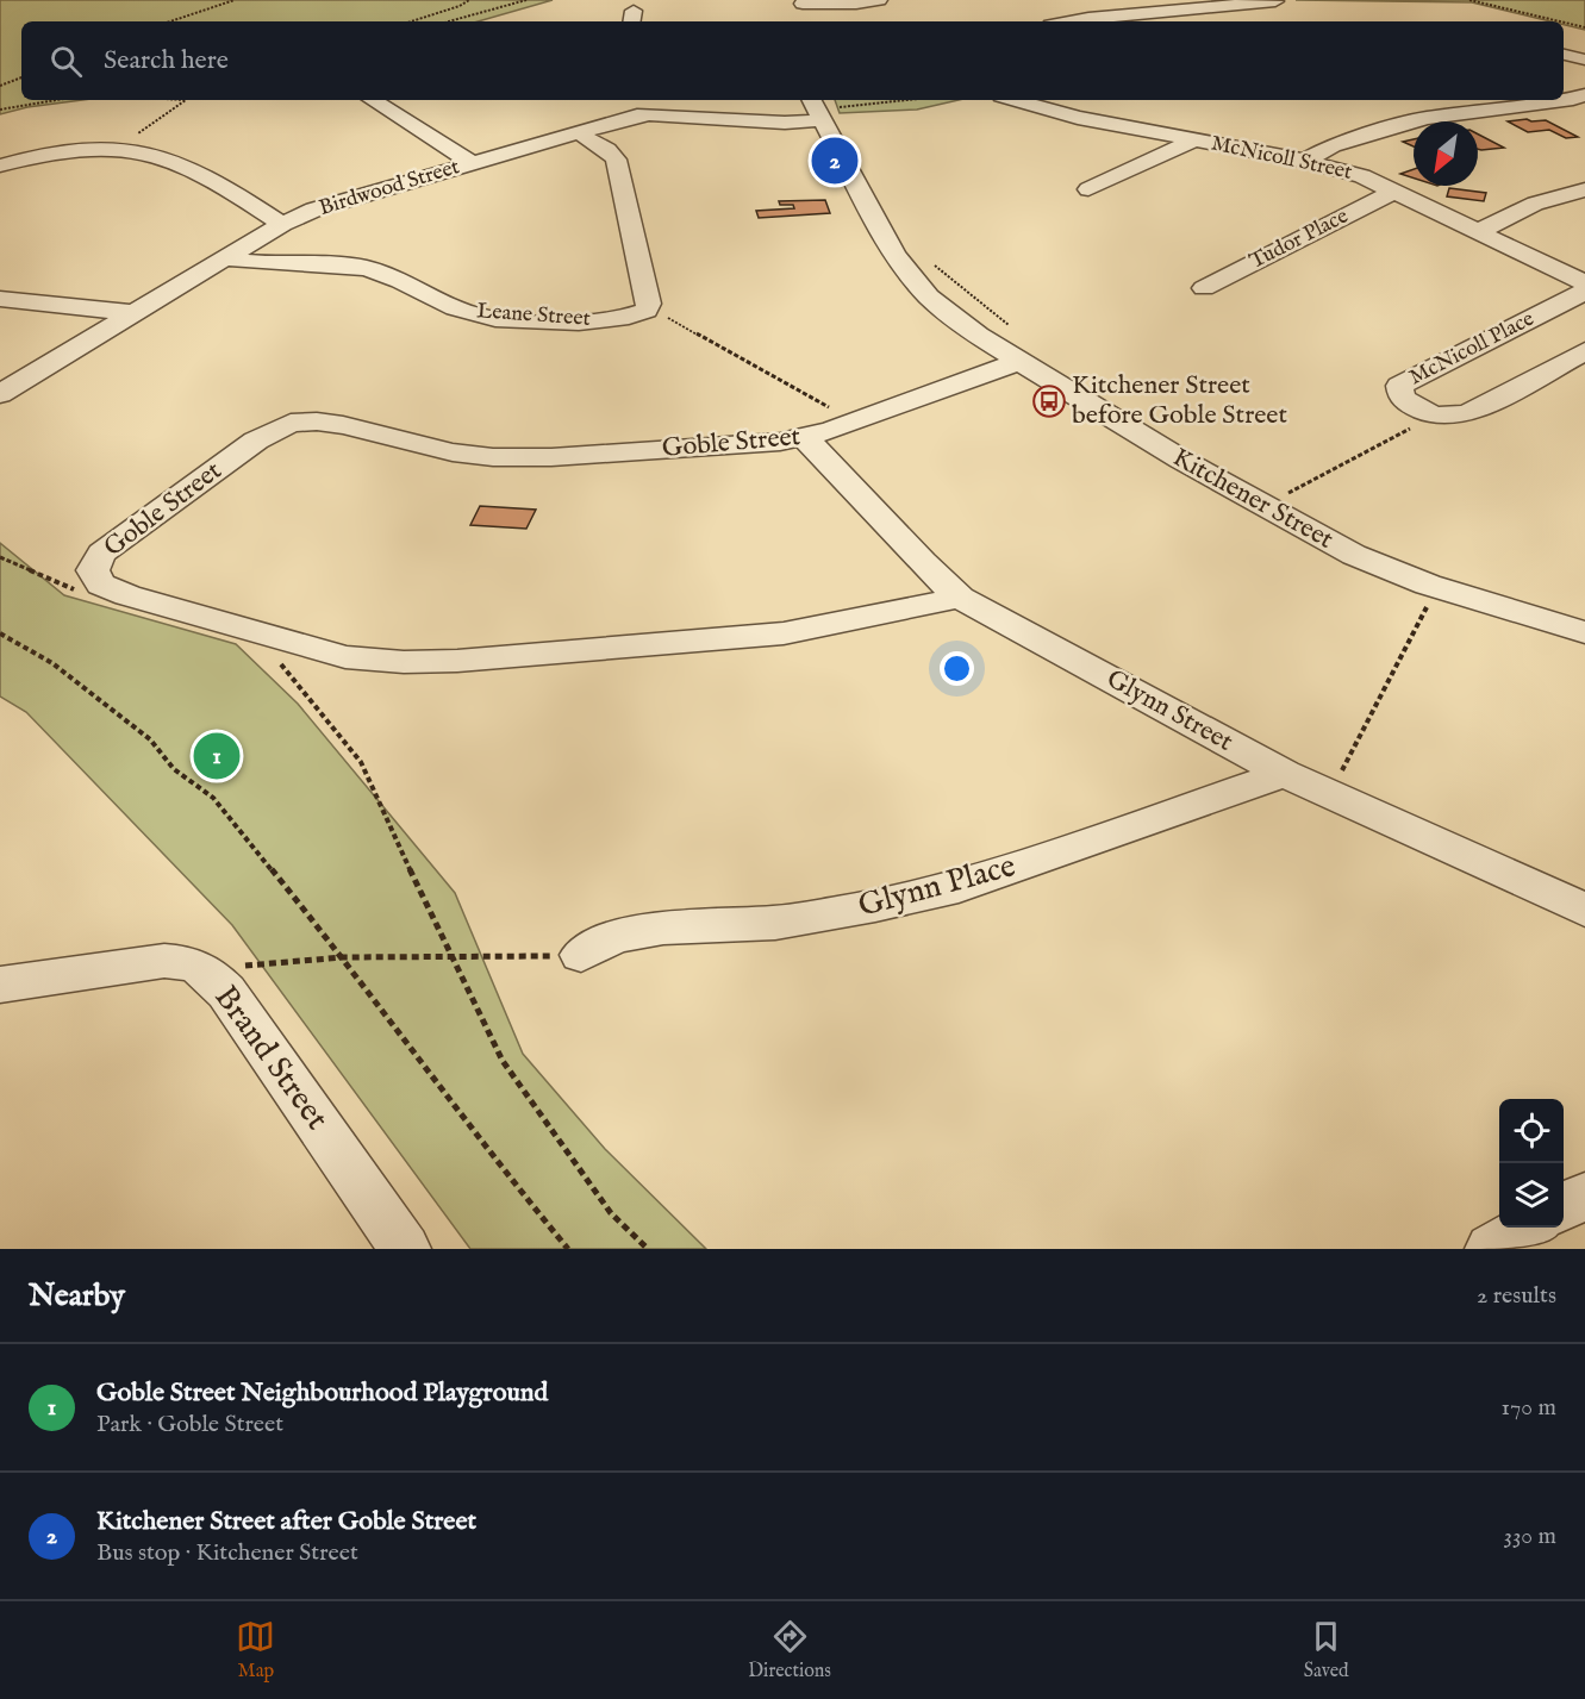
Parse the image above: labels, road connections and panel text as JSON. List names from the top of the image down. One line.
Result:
{"streets":{"street":["McNicoll Street","Birdwood Street","Tudor Place","Leane Street","McNicoll Place","Goble Street","Kitchener Street","Glynn Street","Glynn Place","Brand Street"]},"crossings":[["McNicoll Street","Tudor Place"],["Birdwood Street","Leane Street"],["Birdwood Street","Kitchener Street"],["Goble Street","Kitchener Street"],["Goble Street","Glynn Street"],["Glynn Street","Glynn Place"]],"places":{"bus stop":["Kitchener Street before Goble Street"]},"north":"bottom left","page":{"search":"Search here","pins":["2","1"],"heading":["Nearby","2 results"],"list":[{"mark":"1","name":"Goble Street Neighbourhood Playground","note":"Park · Goble Street","value":"170 m"},{"mark":"2","name":"Kitchener Street after Goble Street","note":"Bus stop · Kitchener Street","value":"330 m"}],"nav":["Map","Directions","Saved"]}}
